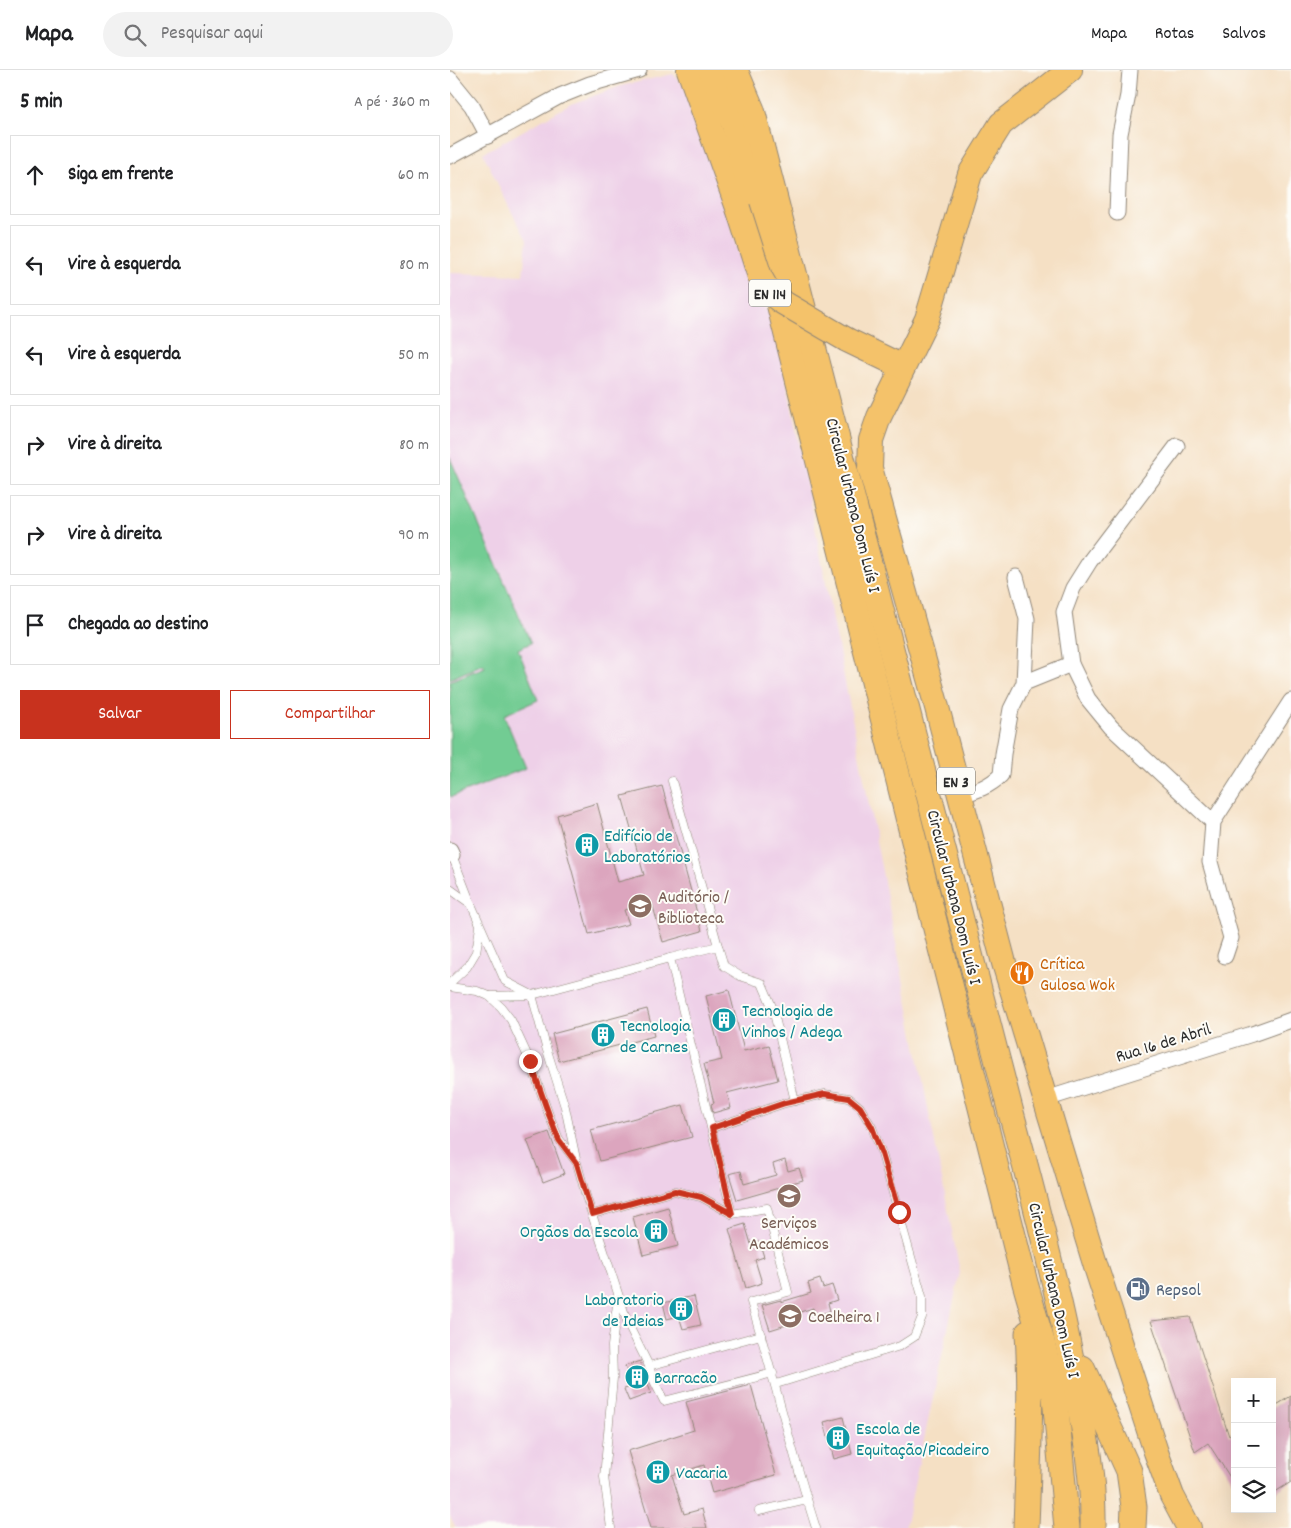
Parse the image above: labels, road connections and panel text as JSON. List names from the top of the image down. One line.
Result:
{"streets":{"highway":["Circular Urbana Dom Luís I"],"main road":["EN 114","EN 3"],"street":["Rua 16 de Abril"]},"crossings":[["EN 114","EN 3"],["EN 3","Rua 16 de Abril"]],"places":{"building":["Edifício de Laboratórios","Tecnologia de Vinhos / Adega","Tecnologia de Carnes","Orgãos da Escola","Laboratorio de Ideias","Barracão","Escola de Equitação/Picadeiro","Vacaria"],"school or university":["Auditório / Biblioteca","Serviços Académicos","Coelheira 1"],"restaurant":["Crítica Gulosa Wok"],"fuel station":["Repsol"]},"page":{"header":"Mapa","search":"Pesquisar aqui","nav":["Mapa","Rotas","Salvos"],"heading":["5 min","A pé · 360 m"],"list":[["Siga em frente","60 m"],["Vire à esquerda","80 m"],["Vire à esquerda","50 m"],["Vire à direita","80 m"],["Vire à direita","90 m"],"Chegada ao destino"],"buttons":["Salvar","Compartilhar"],"map_buttons":["+","−"]}}
